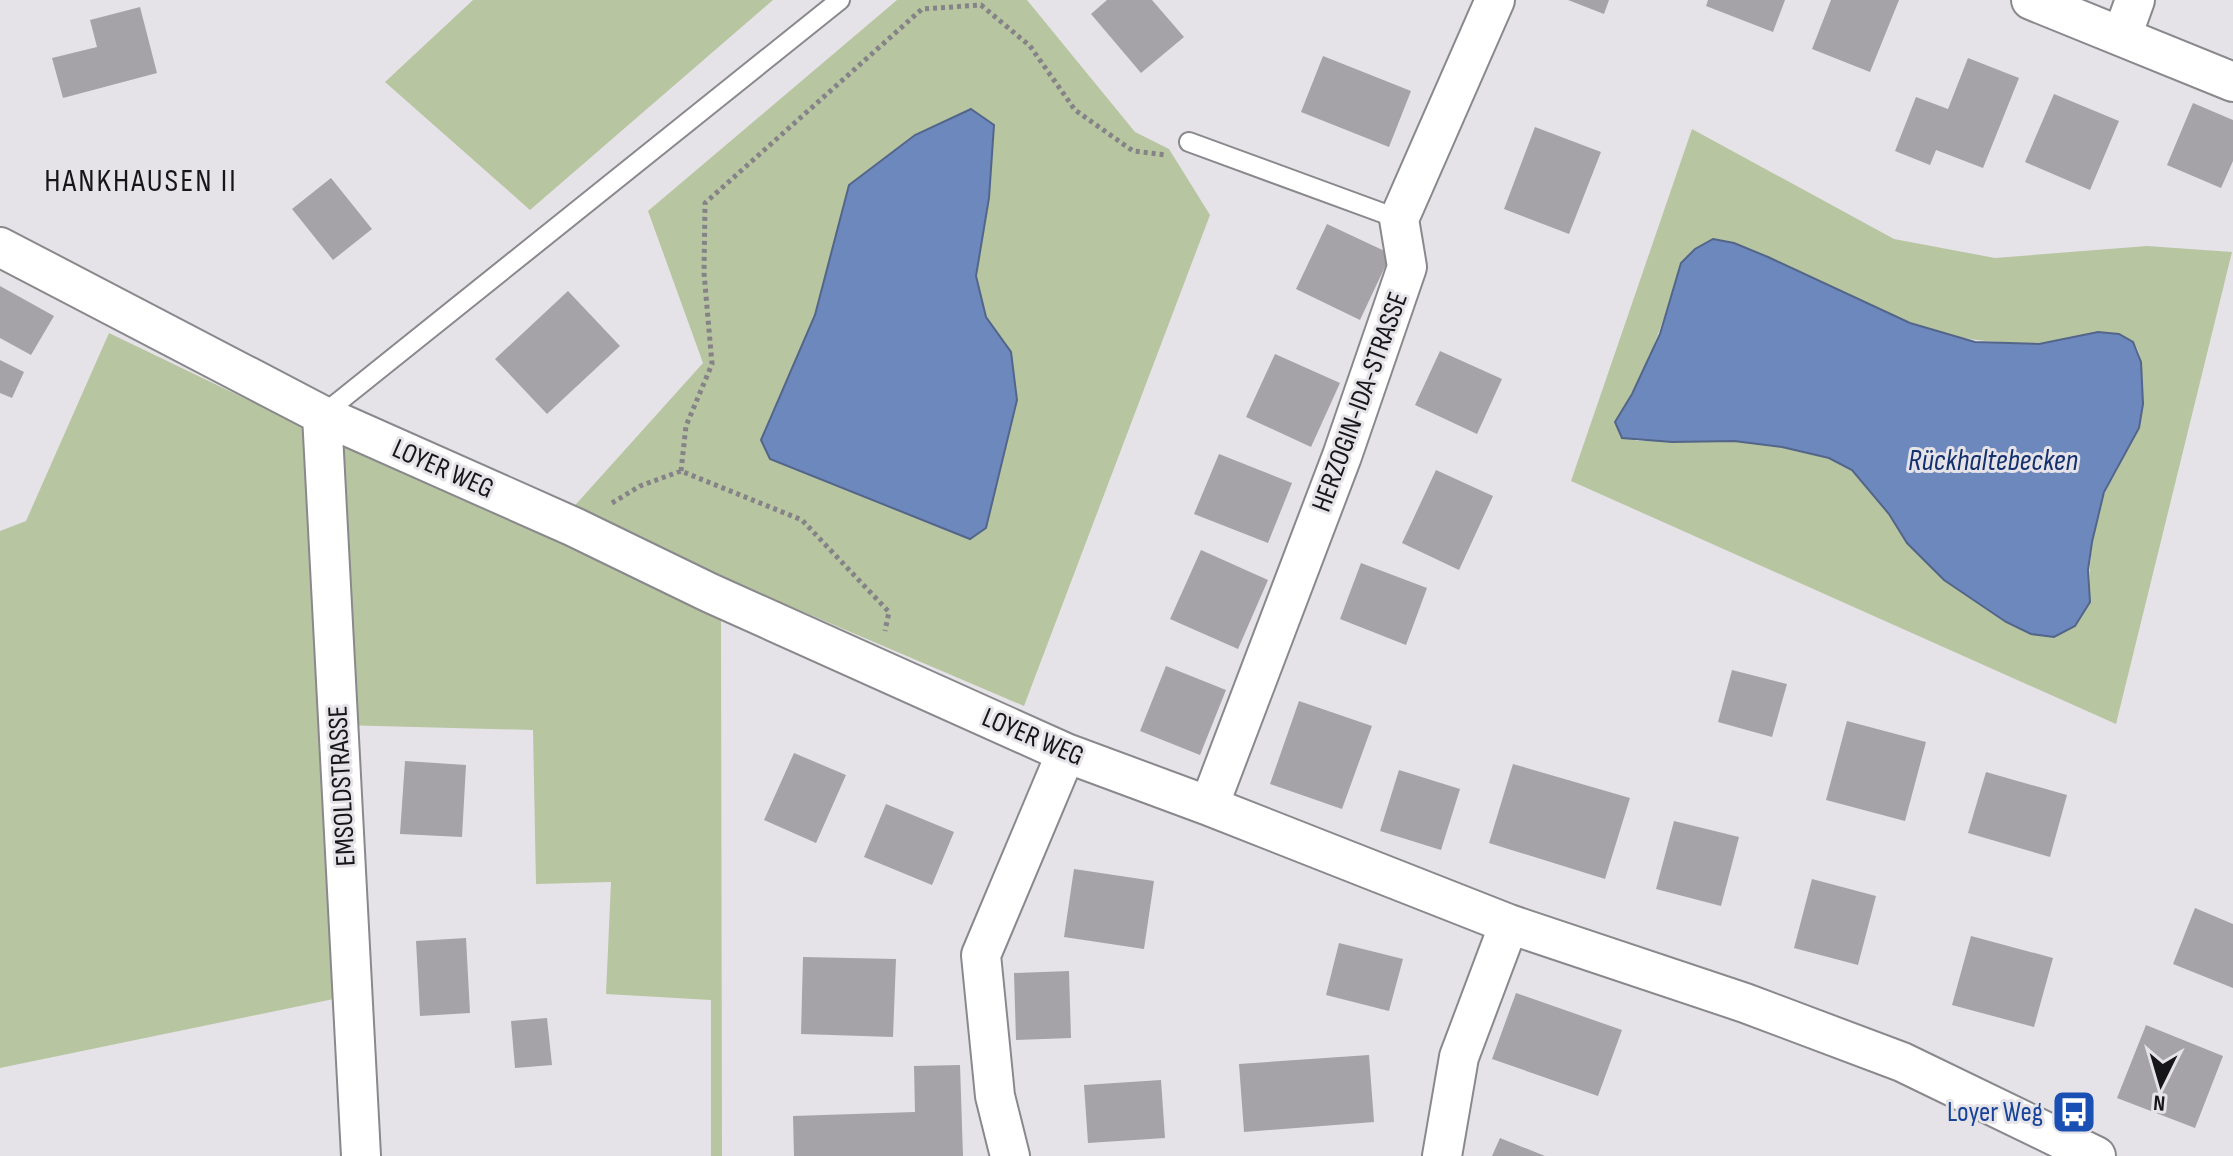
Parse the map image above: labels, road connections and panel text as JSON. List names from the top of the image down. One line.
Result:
{"streets":{"street":["HERZOGIN-IDA-STRASSE","LOYER WEG","EMSOLDSTRASSE"]},"crossings":[["HERZOGIN-IDA-STRASSE","LOYER WEG"],["LOYER WEG","EMSOLDSTRASSE"]],"districts":["HANKHAUSEN II"],"water":["Rückhaltebecken"],"places":{"bus stop":["Loyer Weg"]},"north":"bottom"}
